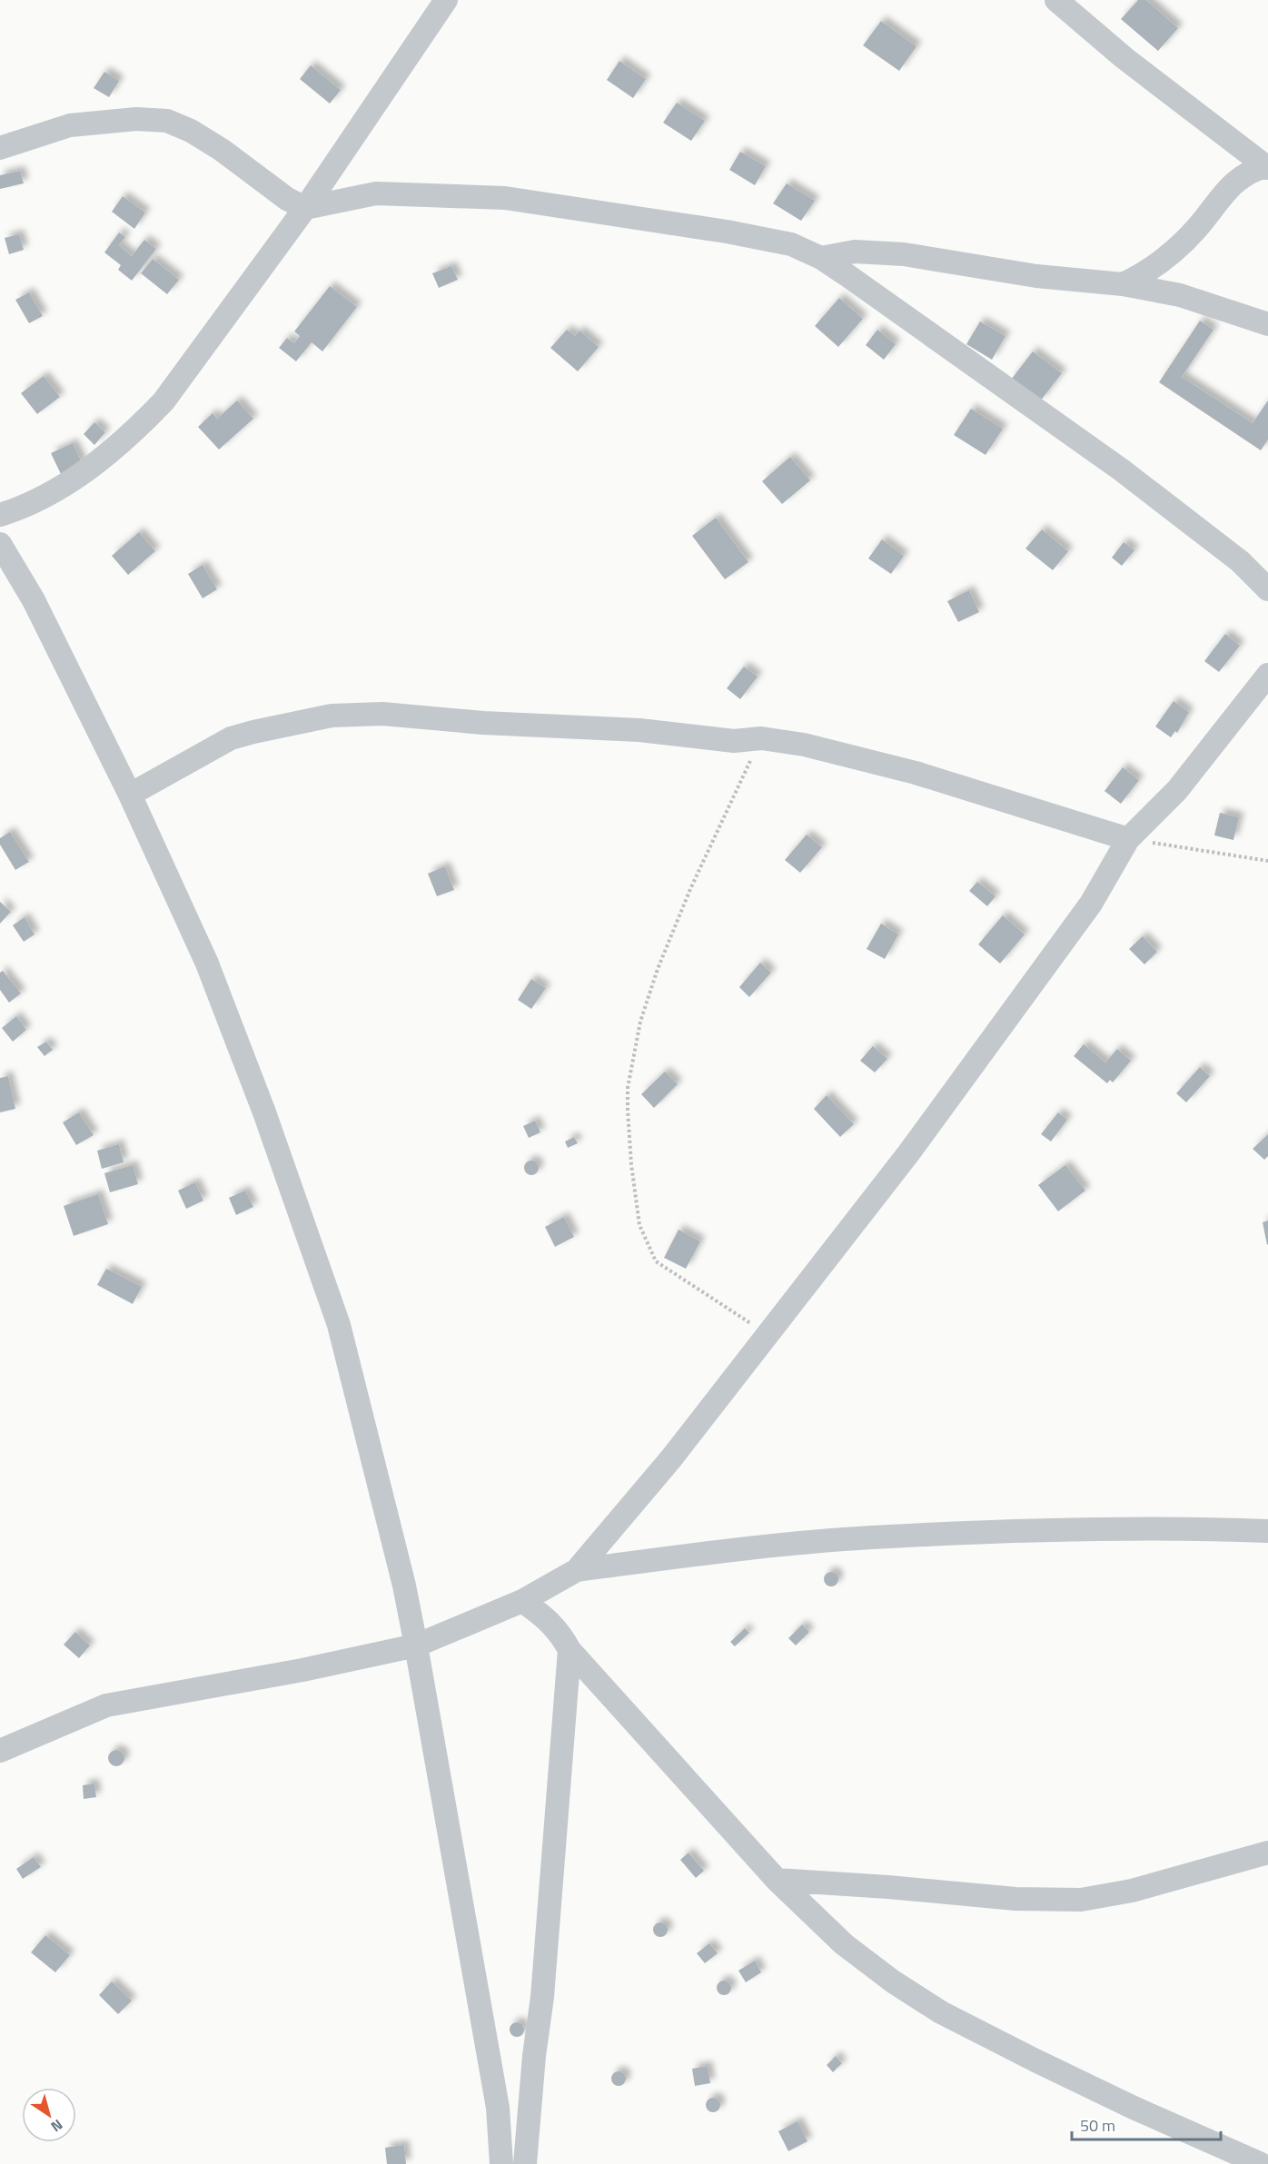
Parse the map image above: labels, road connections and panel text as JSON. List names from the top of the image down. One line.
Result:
{"scale_bar":"50 m","north":"bottom right"}
